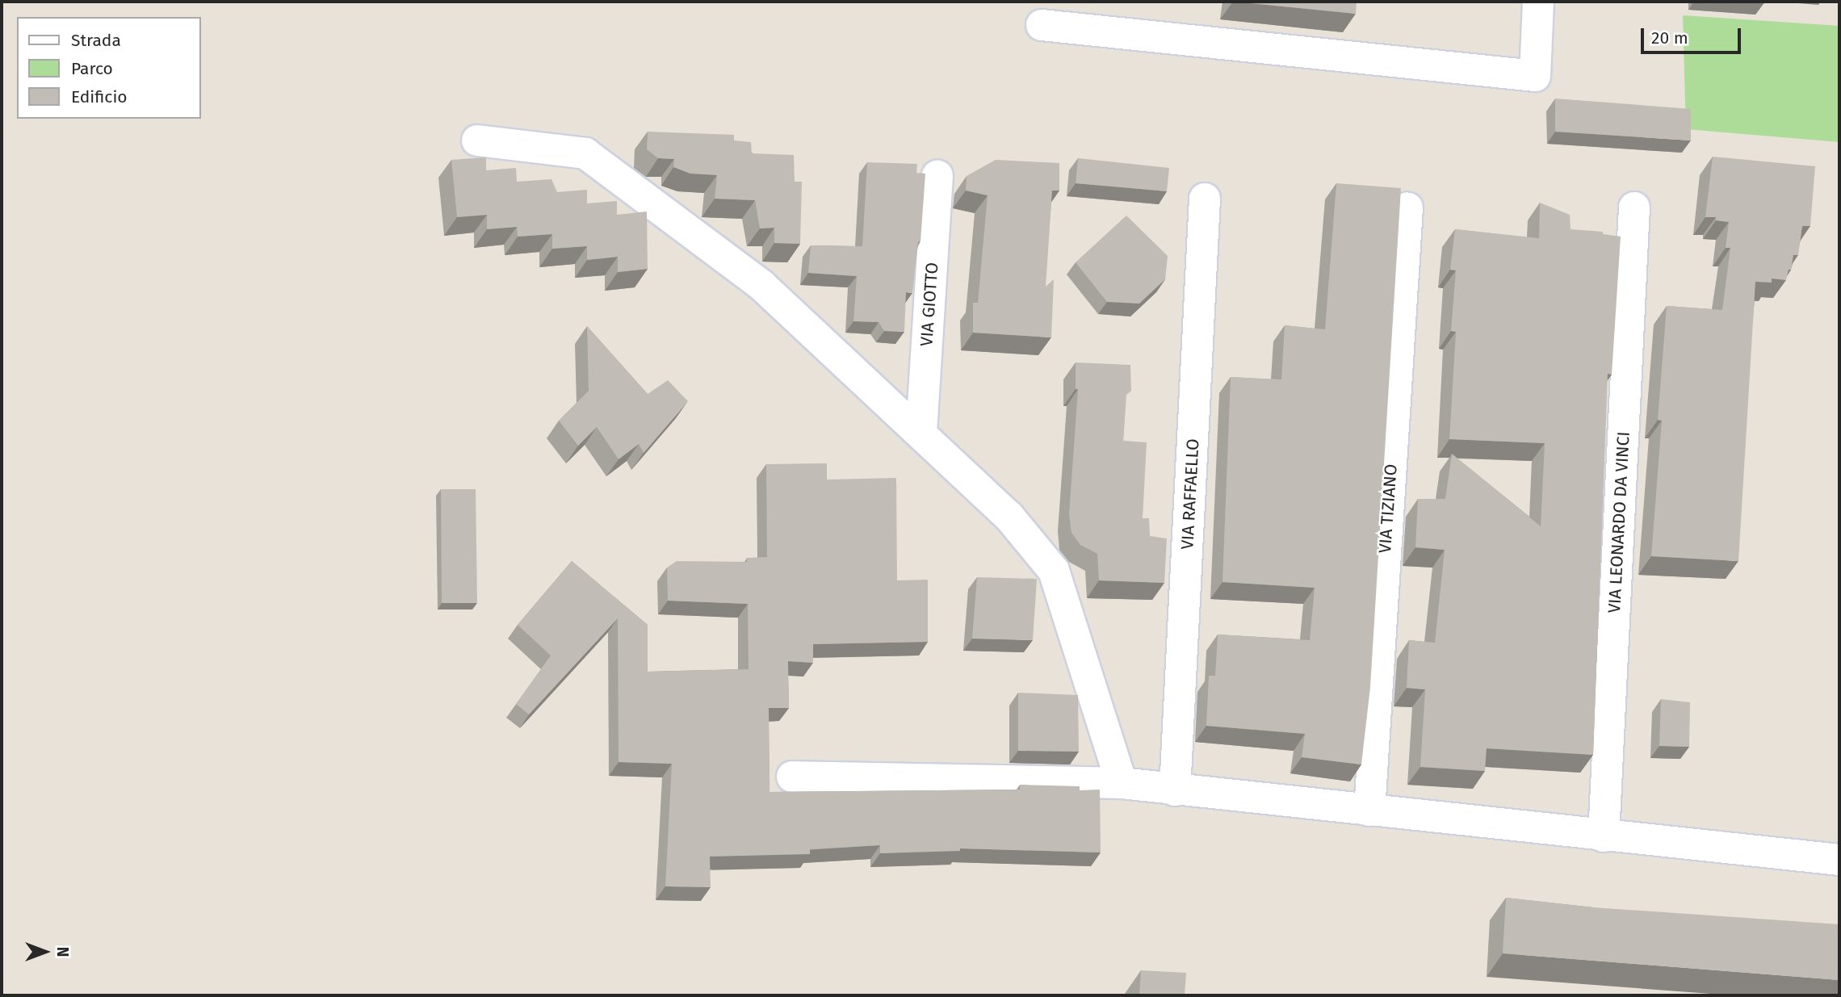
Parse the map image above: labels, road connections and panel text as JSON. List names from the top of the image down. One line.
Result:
{"streets":{"street":["VIA GIOTTO","VIA RAFFAELLO","VIA TIZIANO","VIA LEONARDO DA VINCI"]},"legend":["Strada","Parco","Edificio"],"scale_bar":"20 m","north":"right"}
